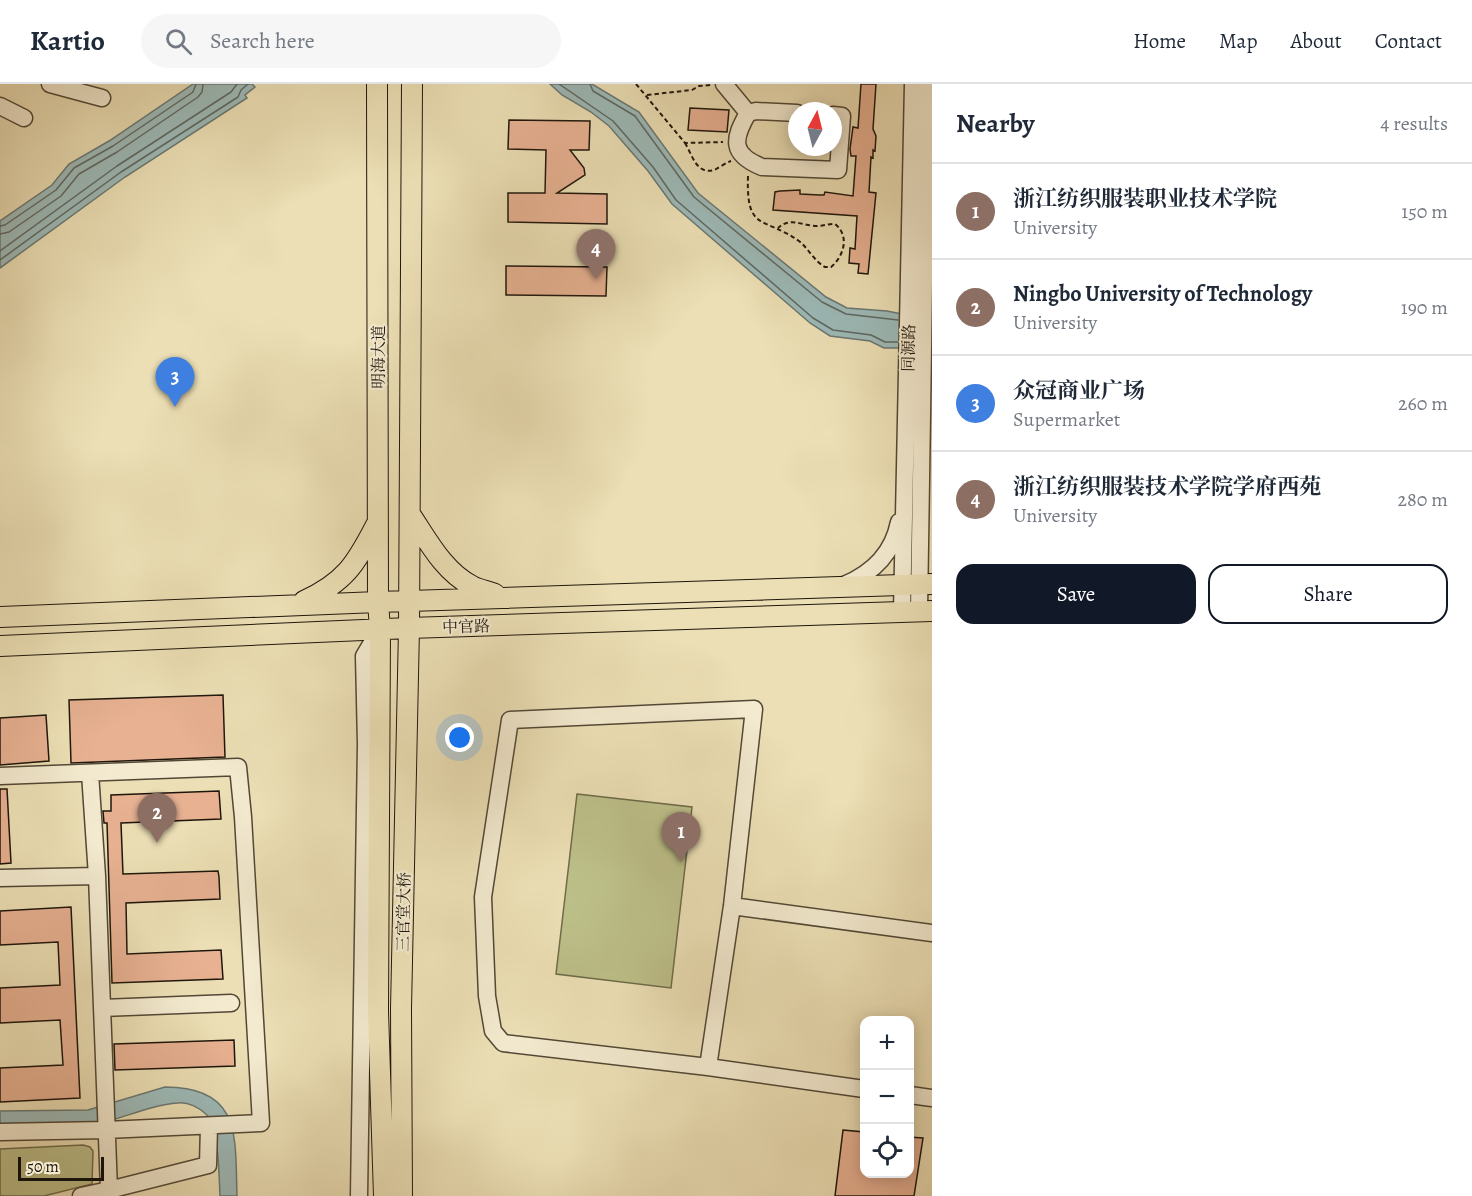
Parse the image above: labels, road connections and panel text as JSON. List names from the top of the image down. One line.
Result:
{"streets":{"main road":["明海大道","中官路","三官堂大桥"],"street":["同源路"]},"crossings":[["同源路","中官路"],["明海大道","中官路"],["明海大道","三官堂大桥"],["中官路","三官堂大桥"]],"scale_bar":"50 m","north":"top","page":{"header":"Kartio","search":"Search here","nav":["Home","Map","About","Contact"],"heading":["Nearby","4 results"],"list":[{"mark":"1","name":"浙江纺织服装职业技术学院","note":"University","value":"150 m"},{"mark":"2","name":"Ningbo University of Technology","note":"University","value":"190 m"},{"mark":"3","name":"众冠商业广场","note":"Supermarket","value":"260 m"},{"mark":"4","name":"浙江纺织服装技术学院学府西苑","note":"University","value":"280 m"}],"pins":["4","3","2","1"],"buttons":["Save","Share"],"map_buttons":["+","−"],"scale":"50 m"}}
